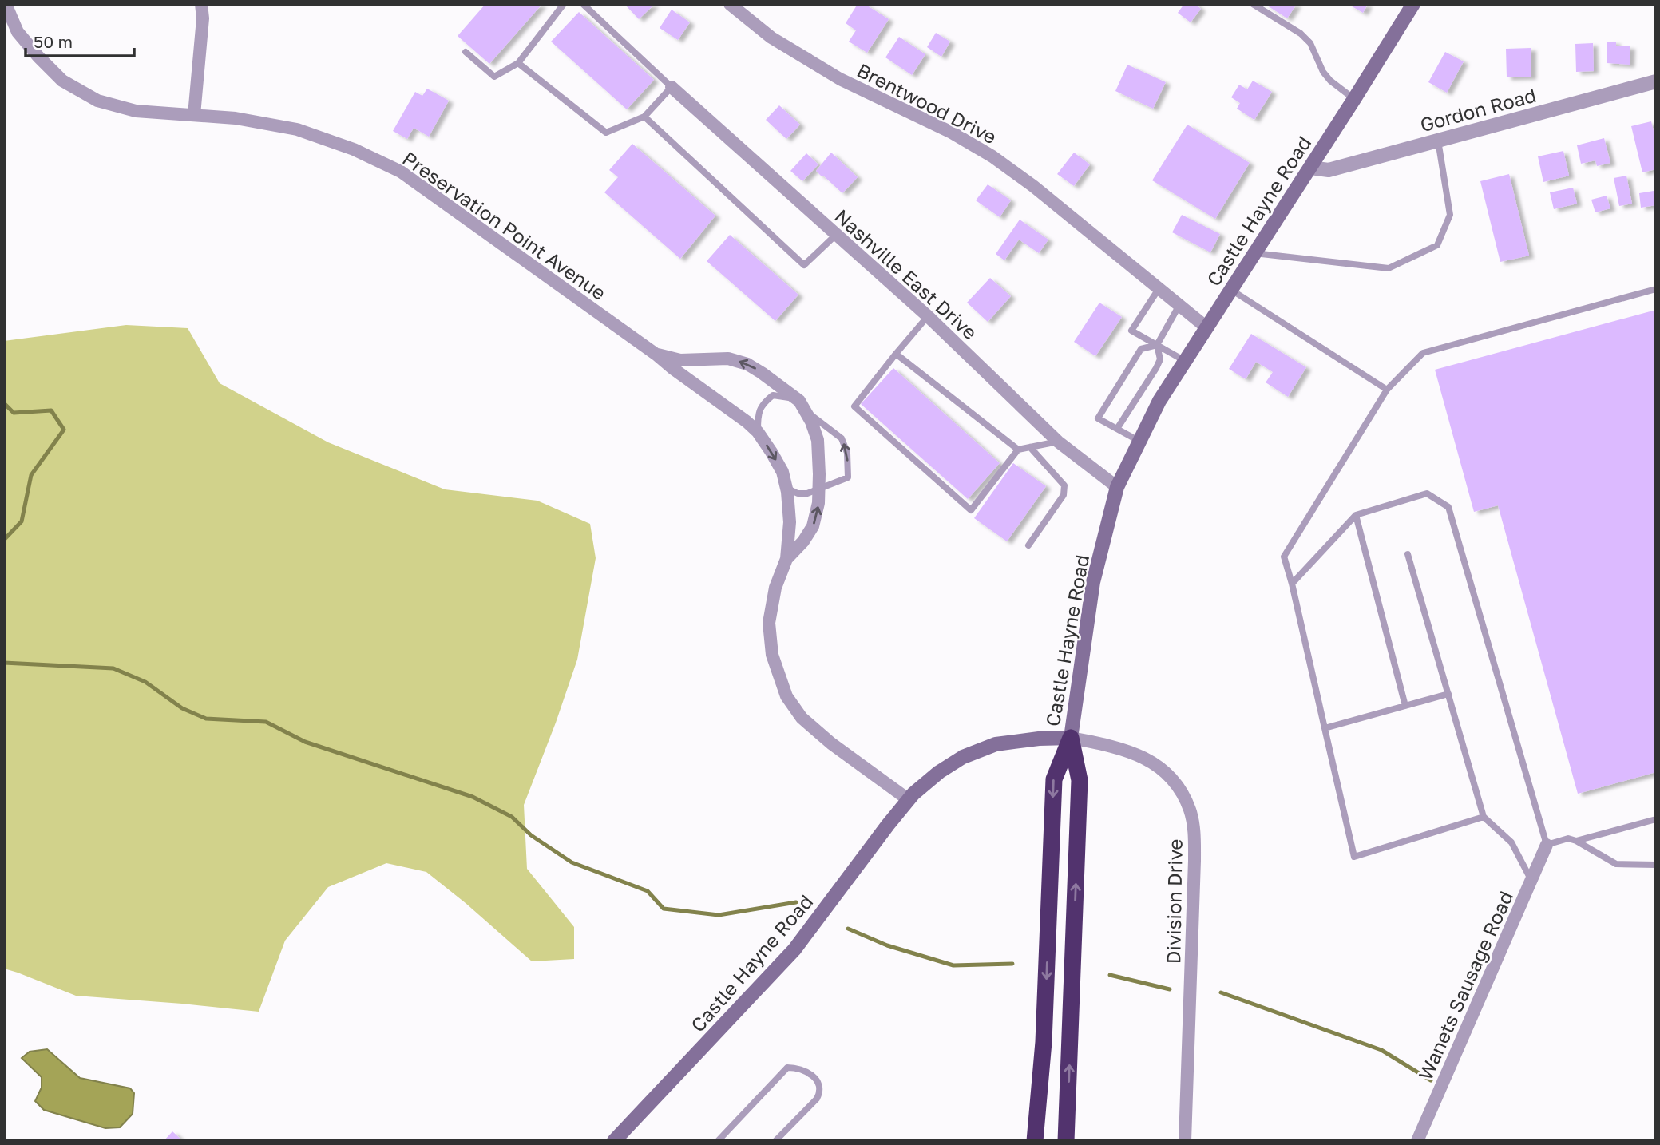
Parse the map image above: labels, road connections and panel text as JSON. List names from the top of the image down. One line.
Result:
{"streets":{"main road":["Castle Hayne Road"],"street":["Brentwood Drive","Gordon Road","Preservation Point Avenue","Nashville East Drive","Division Drive","Wanets Sausage Road"]},"crossings":[["Brentwood Drive","Castle Hayne Road"],["Gordon Road","Castle Hayne Road"],["Castle Hayne Road","Preservation Point Avenue"],["Castle Hayne Road","Nashville East Drive"],["Castle Hayne Road","Division Drive"]],"scale_bar":"50 m"}
